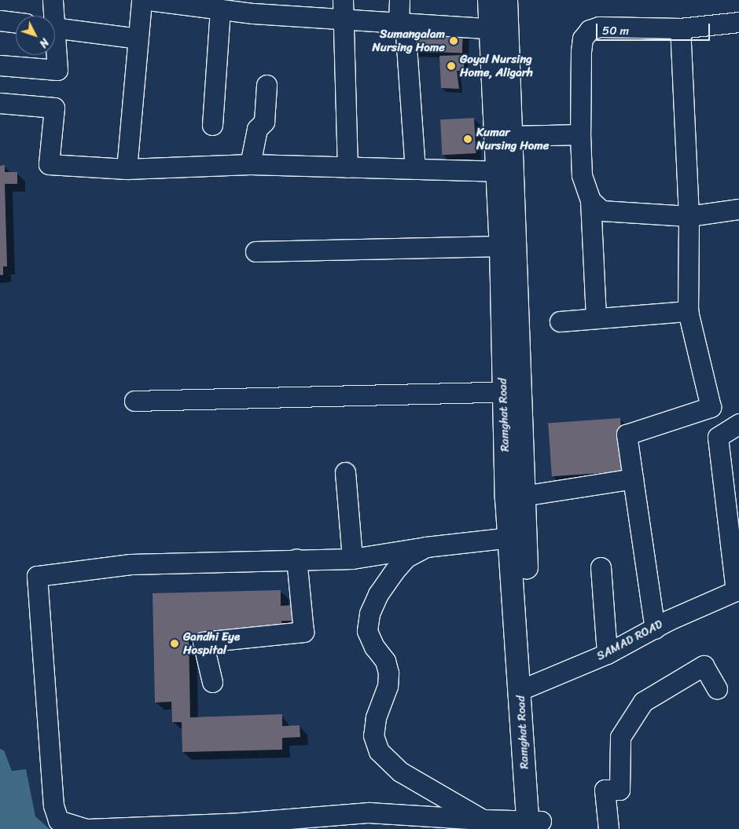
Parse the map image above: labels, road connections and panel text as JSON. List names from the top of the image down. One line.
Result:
{"streets":{"main road":["Ramghat Road"],"street":["SAMAD ROAD"]},"crossings":[["Ramghat Road","SAMAD ROAD"]],"places":["Sumangalam Nursing Home","Goyal Nursing Home, Aligarh","Kumar Nursing Home","Gandhi Eye Hospital"],"scale_bar":"50 m","north":"bottom right"}
